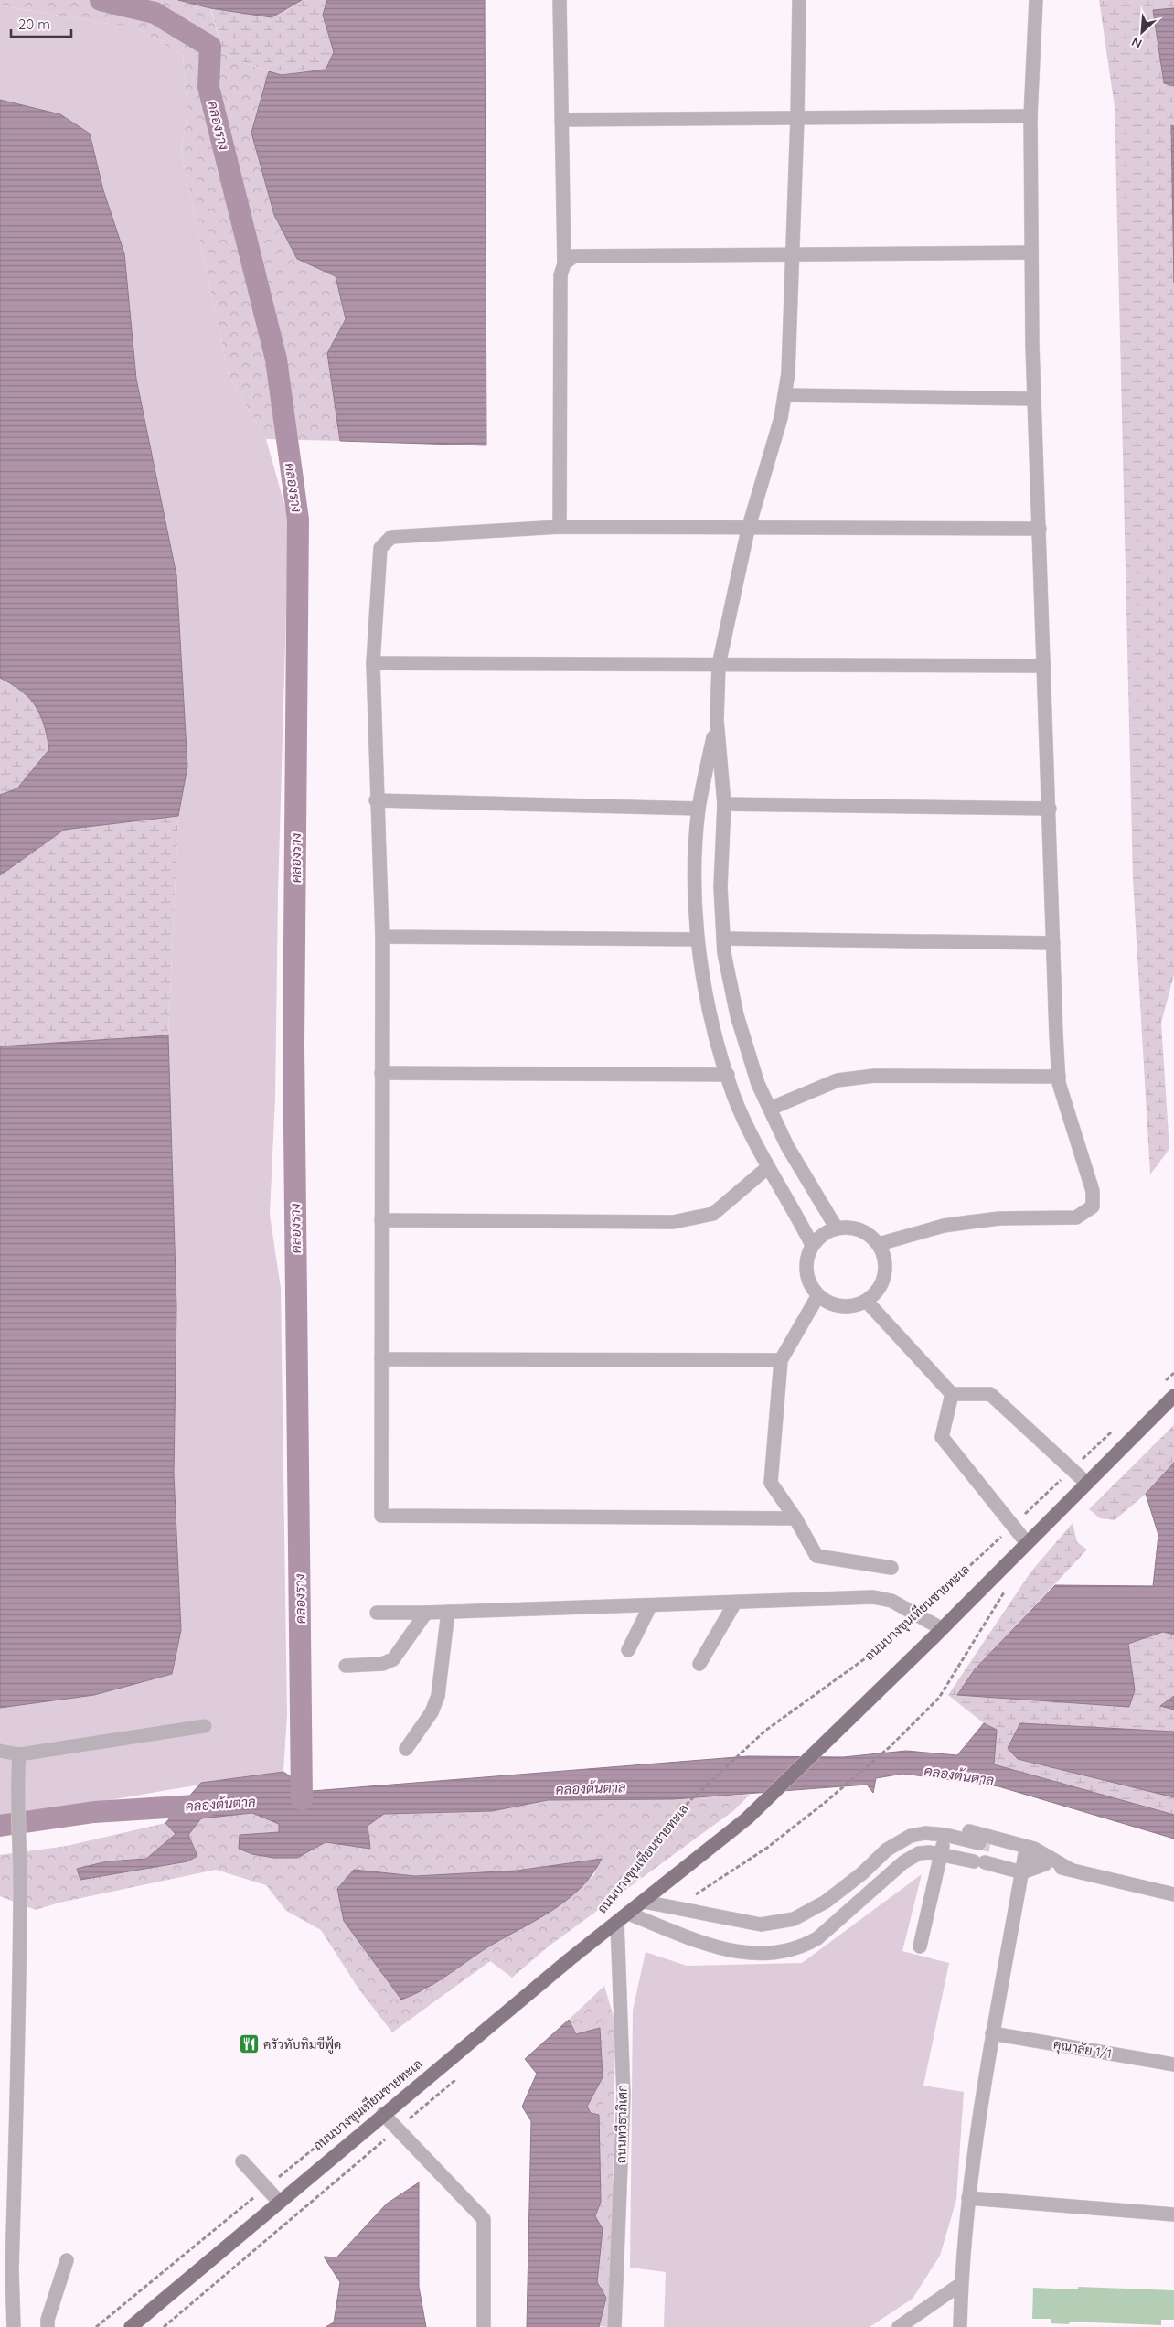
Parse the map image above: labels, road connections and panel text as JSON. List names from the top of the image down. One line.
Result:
{"streets":{"main road":["ถนนบางขุนเทียนชายทะเล"],"street":["คุณาลัย 1/1","ถนนทวีธาภิเศก"]},"crossings":[["ถนนบางขุนเทียนชายทะเล","ถนนทวีธาภิเศก"]],"water":["คลองราง","คลองต้นตาล"],"places":{"restaurant":["ครัวทับทิมซีฟู้ด"]},"scale_bar":"20 m","north":"bottom left"}
